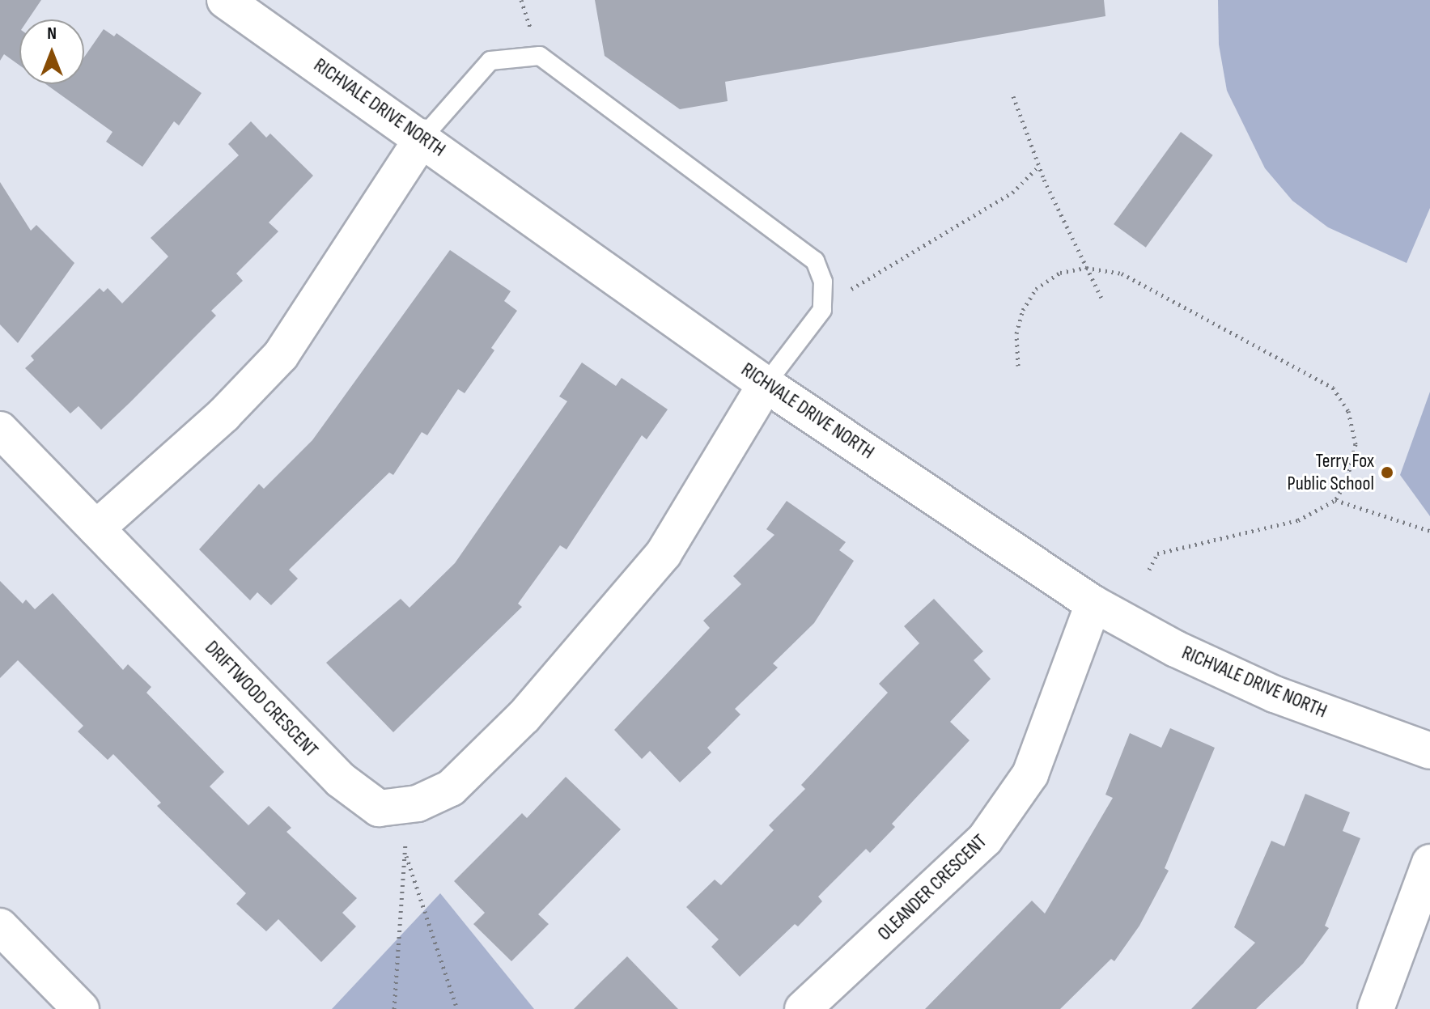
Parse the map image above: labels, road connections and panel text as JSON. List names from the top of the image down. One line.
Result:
{"streets":{"street":["RICHVALE DRIVE NORTH","DRIFTWOOD CRESCENT","OLEANDER CRESCENT"]},"crossings":[["RICHVALE DRIVE NORTH","DRIFTWOOD CRESCENT"],["RICHVALE DRIVE NORTH","OLEANDER CRESCENT"]],"places":["Terry Fox Public School"],"north":"top"}
